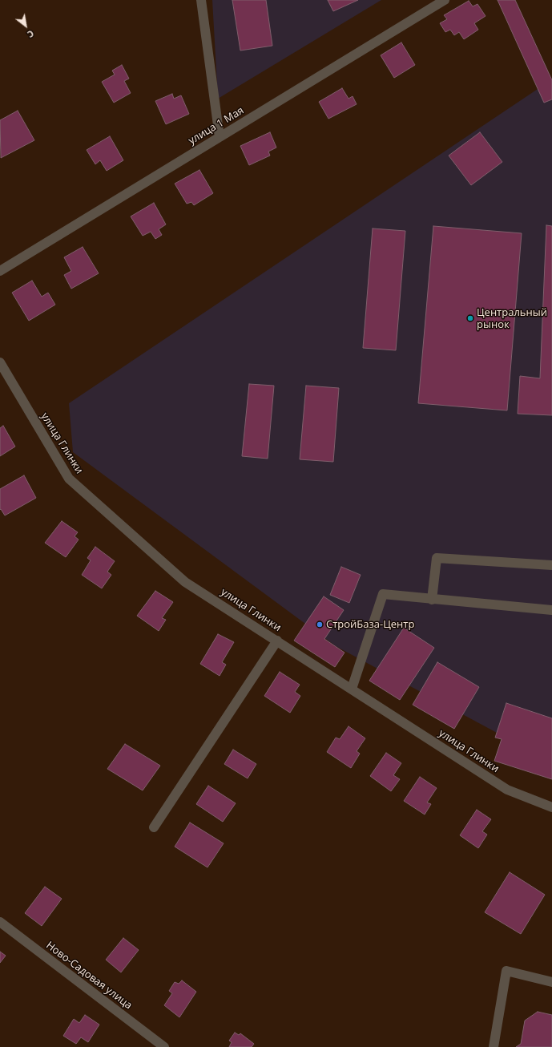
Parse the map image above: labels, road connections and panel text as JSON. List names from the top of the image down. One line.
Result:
{"streets":{"street":["улица 1 Мая","улица Глинки","Ново-Садовая улица"]},"places":["Центральный рынок","СтройБаза-Центр"],"north":"bottom right"}
